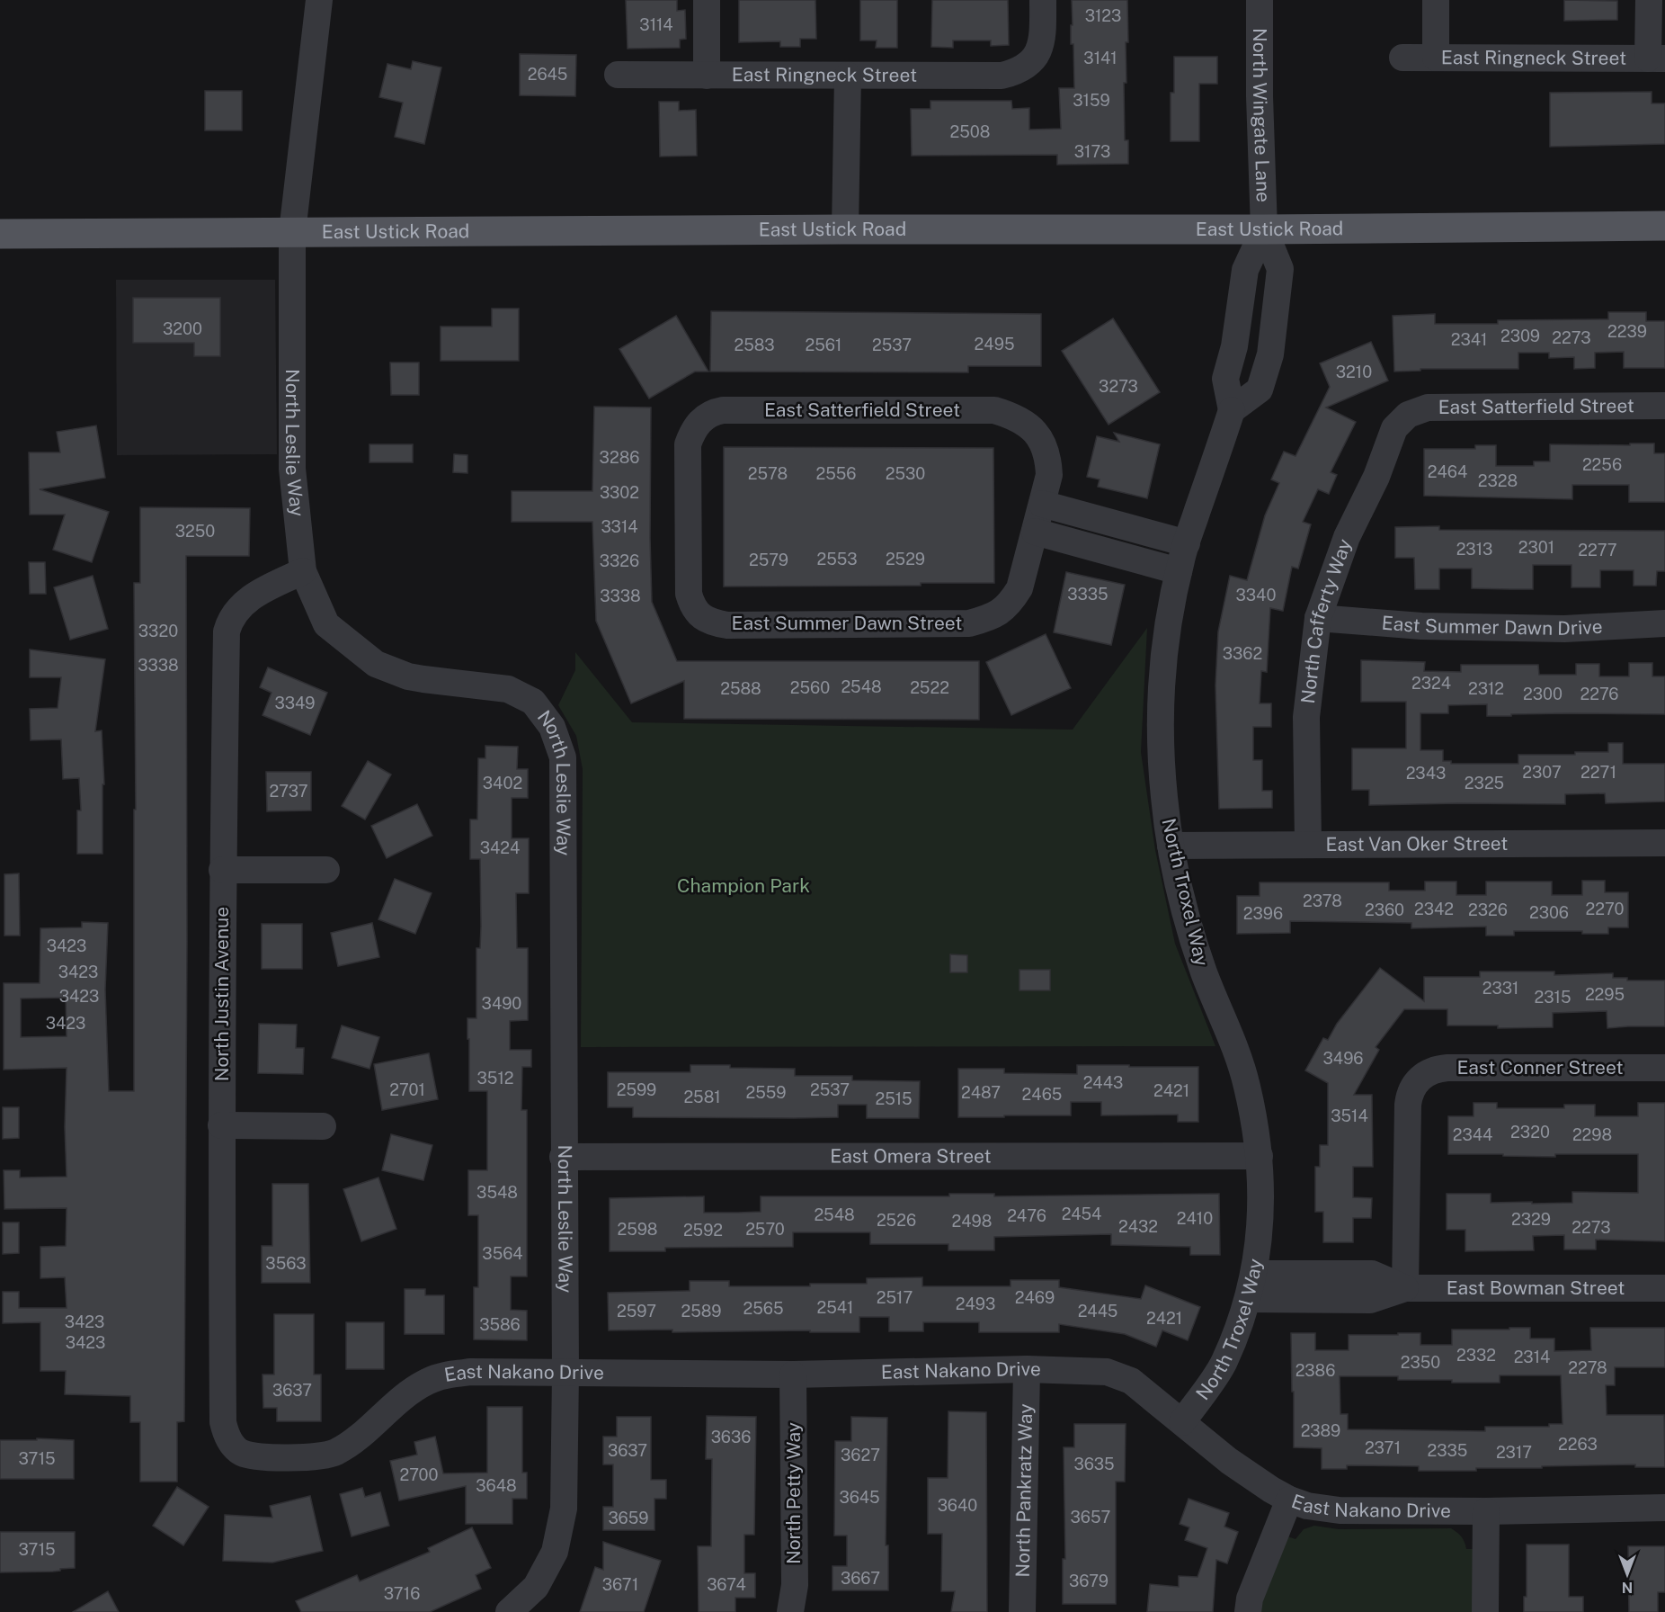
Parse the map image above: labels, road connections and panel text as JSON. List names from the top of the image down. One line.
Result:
{"streets":{"main road":["East Ustick Road"],"street":["East Ringneck Street","North Wingate Lane","East Satterfield Street","North Leslie Way","North Cafferty Way","East Summer Dawn Street","East Summer Dawn Drive","East Van Oker Street","North Troxel Way","North Justin Avenue","East Conner Street","East Omera Street","East Bowman Street","East Nakano Drive","North Pankratz Way","North Petty Way"]},"crossings":[["North Wingate Lane","East Ustick Road"],["North Wingate Lane","North Troxel Way"],["East Ustick Road","North Leslie Way"],["East Ustick Road","North Troxel Way"],["East Satterfield Street","North Cafferty Way"],["East Satterfield Street","East Summer Dawn Street"],["North Leslie Way","North Justin Avenue"],["North Leslie Way","East Omera Street"],["North Leslie Way","East Nakano Drive"],["North Cafferty Way","East Summer Dawn Drive"],["North Cafferty Way","East Van Oker Street"],["East Van Oker Street","North Troxel Way"],["North Troxel Way","East Omera Street"],["North Troxel Way","East Bowman Street"],["North Troxel Way","East Nakano Drive"],["North Justin Avenue","East Nakano Drive"],["East Conner Street","East Bowman Street"],["East Nakano Drive","North Pankratz Way"],["East Nakano Drive","North Petty Way"]],"parks":["Champion Park"],"house_numbers":["3123","3114","3141","2645","3159","2508","3173","3200","2239","2309","2273","2341","2495","2583","2561","2537","3210","3273","3286","2256","2464","2578","2556","2530","2328","3302","3314","3250","2301","2313","2277","2553","2529","2579","3326","3335","3340","3338","3320","3362","3338","2324","2548","2560","2522","2588","2312","2300","2276","3349","2307","2271","2343","3402","2325","2737","3424","2378","2342","2270","2360","2326","2306","2396","3423","3423","2331","2295","3423","2315","3490","3423","3496","3512","2443","2701","2599","2537","2421","2559","2487","2465","2581","2515","3514","2320","2344","2298","3548","2454","2548","2476","2410","2329","2526","2498","2432","2273","2598","2570","2592","3564","3563","2517","2469","2493","2541","2565","2597","2589","2445","2421","3423","3586","3423","2332","2314","2350","2278","2386","3637","2389","3636","2263","2371","3637","2335","2317","3627","3715","3635","2700","3648","3645","3640","3657","3659","3715","3667","3679","3671","3674","3716"],"north":"bottom"}
